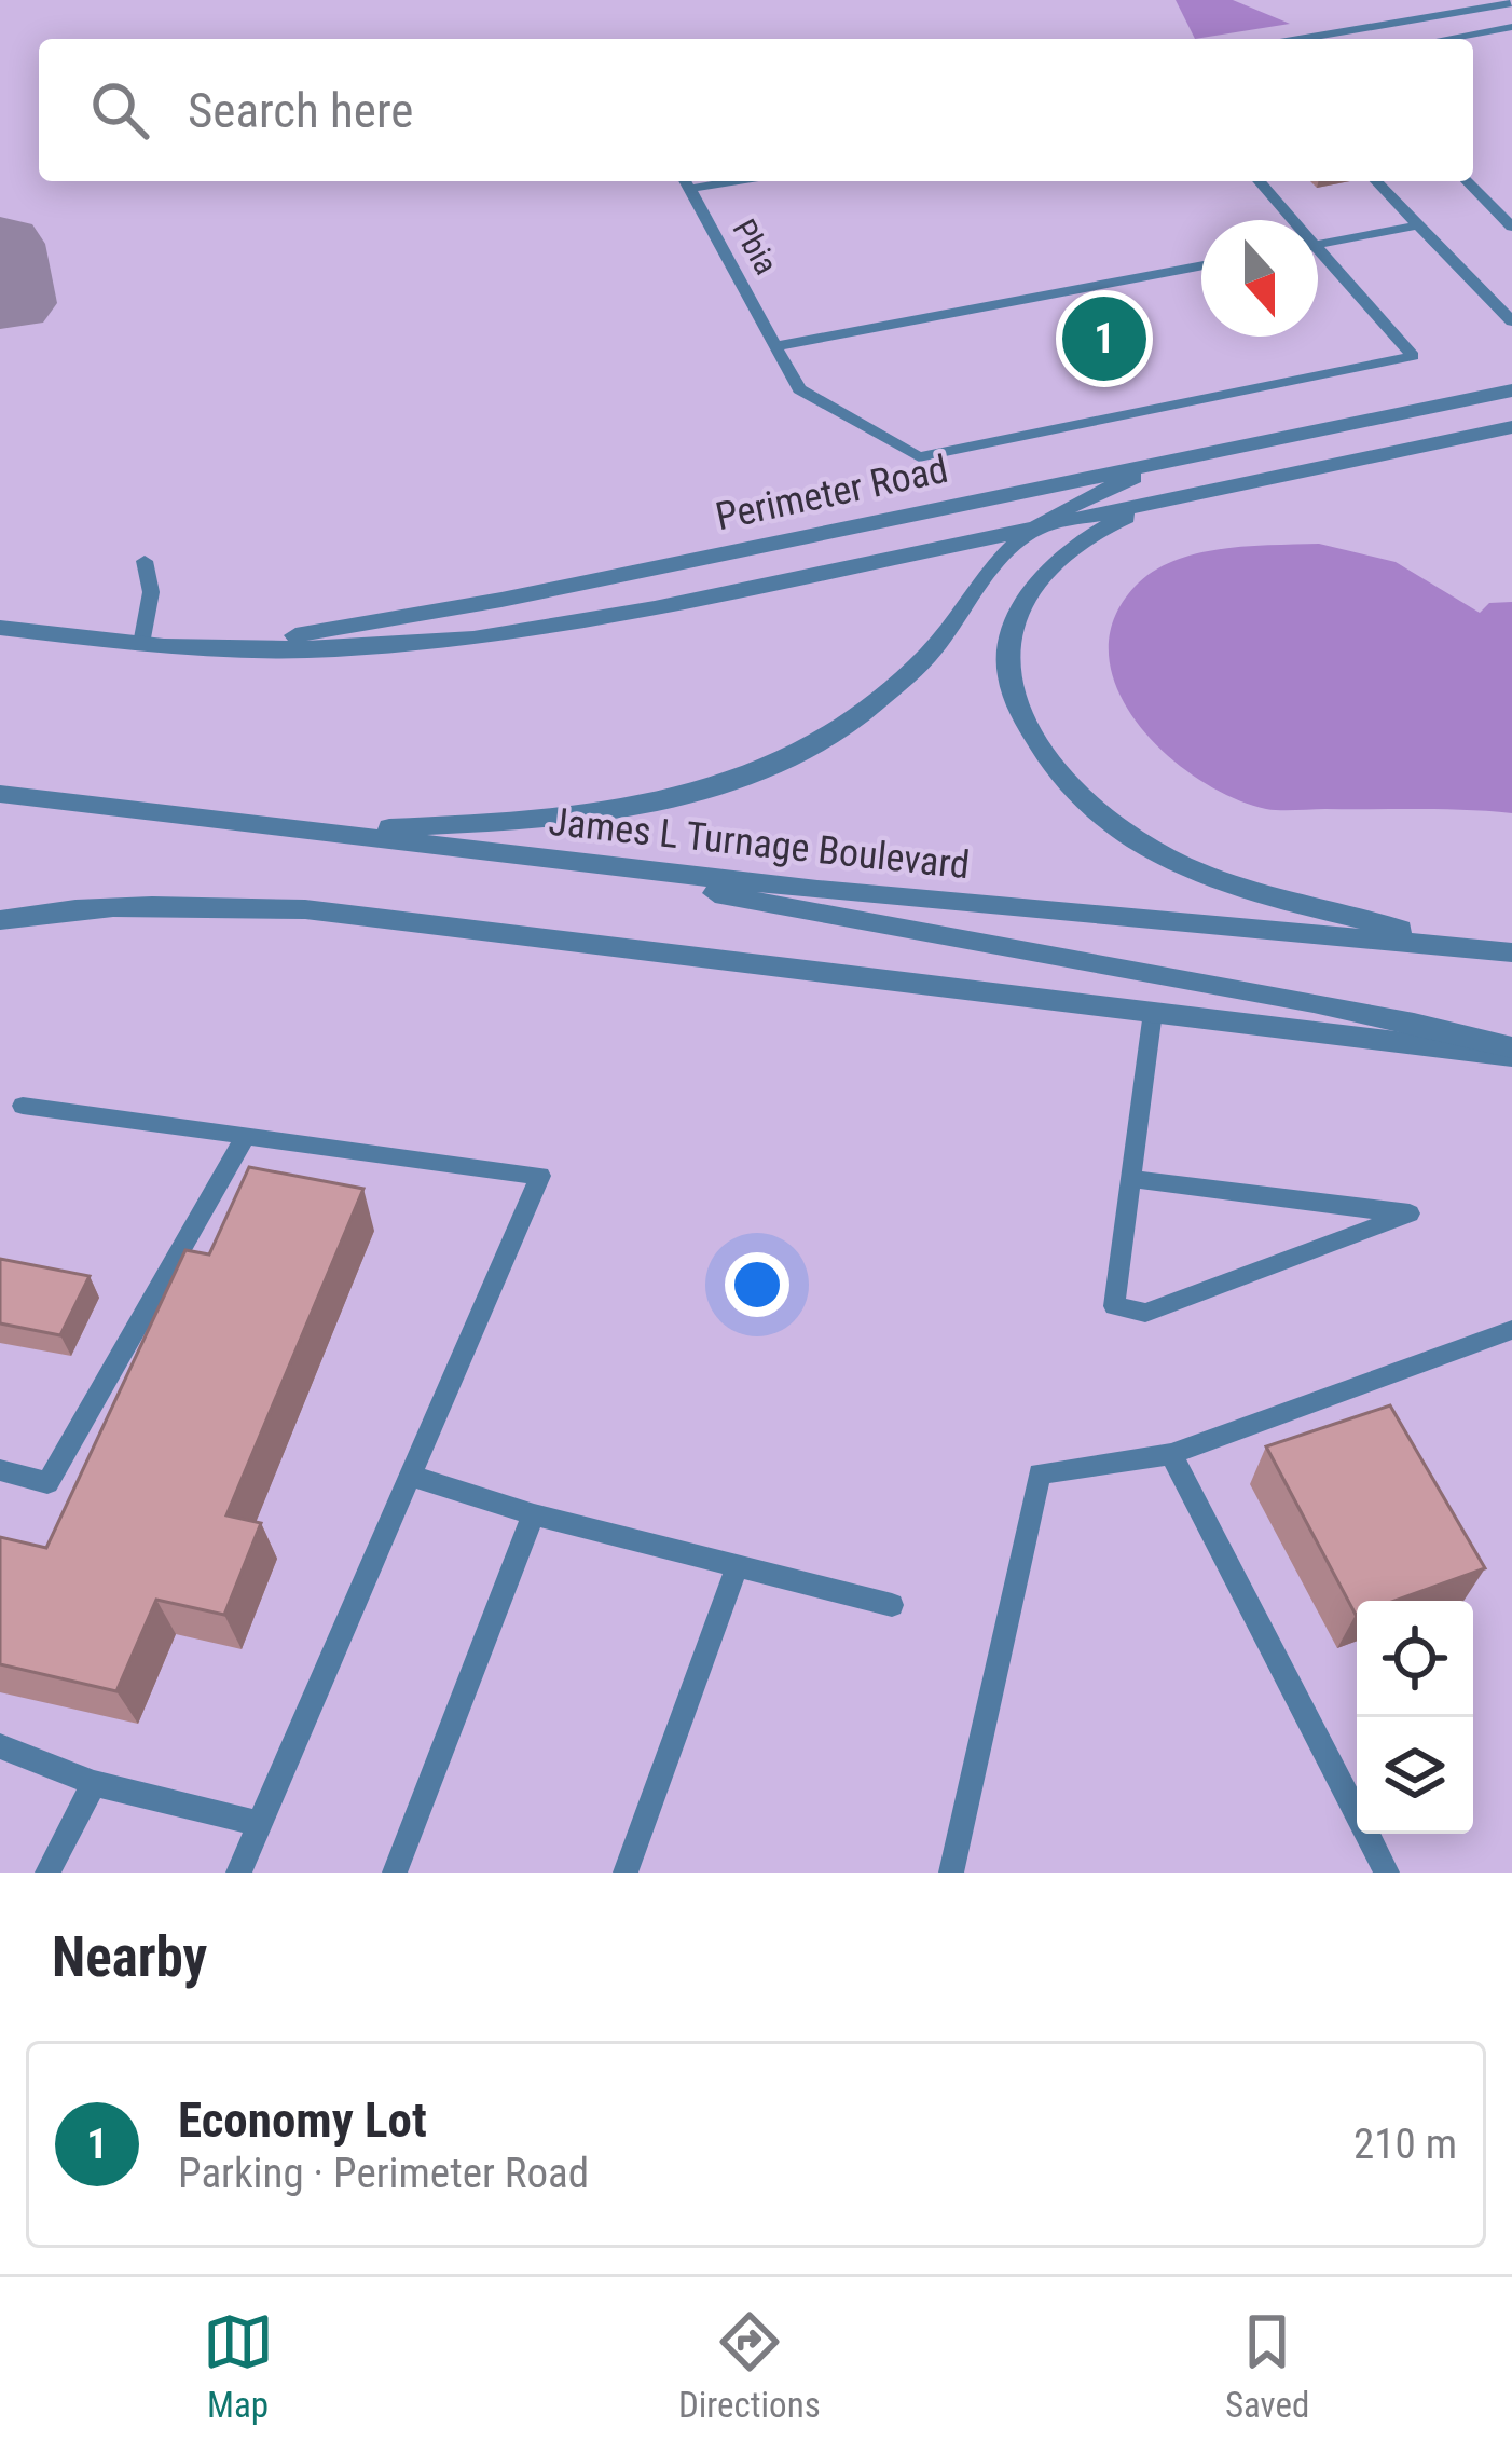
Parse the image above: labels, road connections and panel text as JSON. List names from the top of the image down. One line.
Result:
{"streets":{"street":["Perimeter Road","James L Turnage Boulevard"],"lane":["Pbia"]},"north":"bottom","page":{"search":"Search here","pins":"1","heading":"Nearby","list":[{"mark":"1","name":"Economy Lot","note":"Parking · Perimeter Road","value":"210 m"}],"nav":["Map","Directions","Saved"]}}
